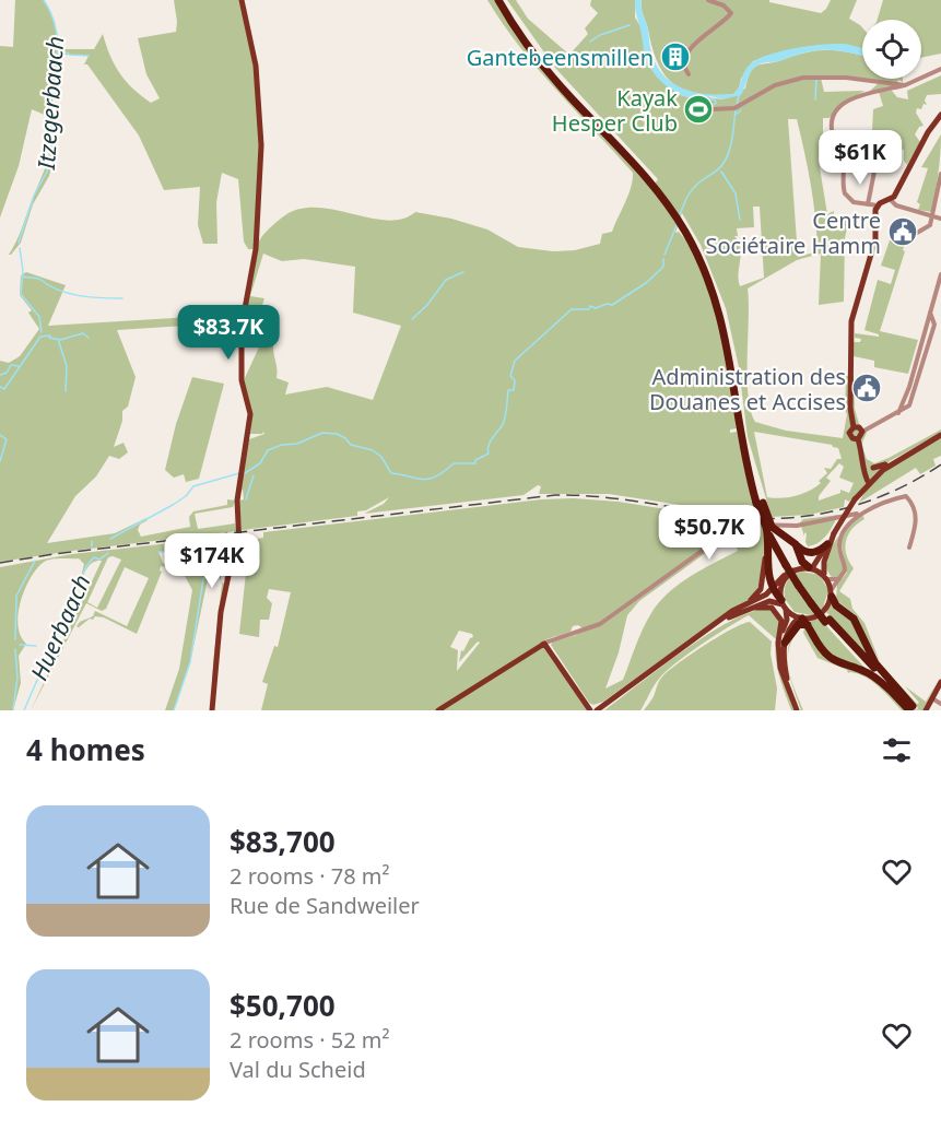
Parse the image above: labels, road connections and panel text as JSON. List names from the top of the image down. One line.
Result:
{"water":["Itzegerbaach","Huerbaach"],"places":{"building":["Gantebeensmillen"],"sports":["Kayak Hesper Club"],"public building":["Centre Sociétaire Hamm","Administration des Douanes et Accises"]},"page":{"price":["$61K","$83.7K","$50.7K","$174K"],"heading":"4 homes","list":[{"name":"$83,700","note":"2 rooms · 78 m² · Rue de Sandweiler"},{"name":"$50,700","note":"2 rooms · 52 m² · Val du Scheid"}]}}
